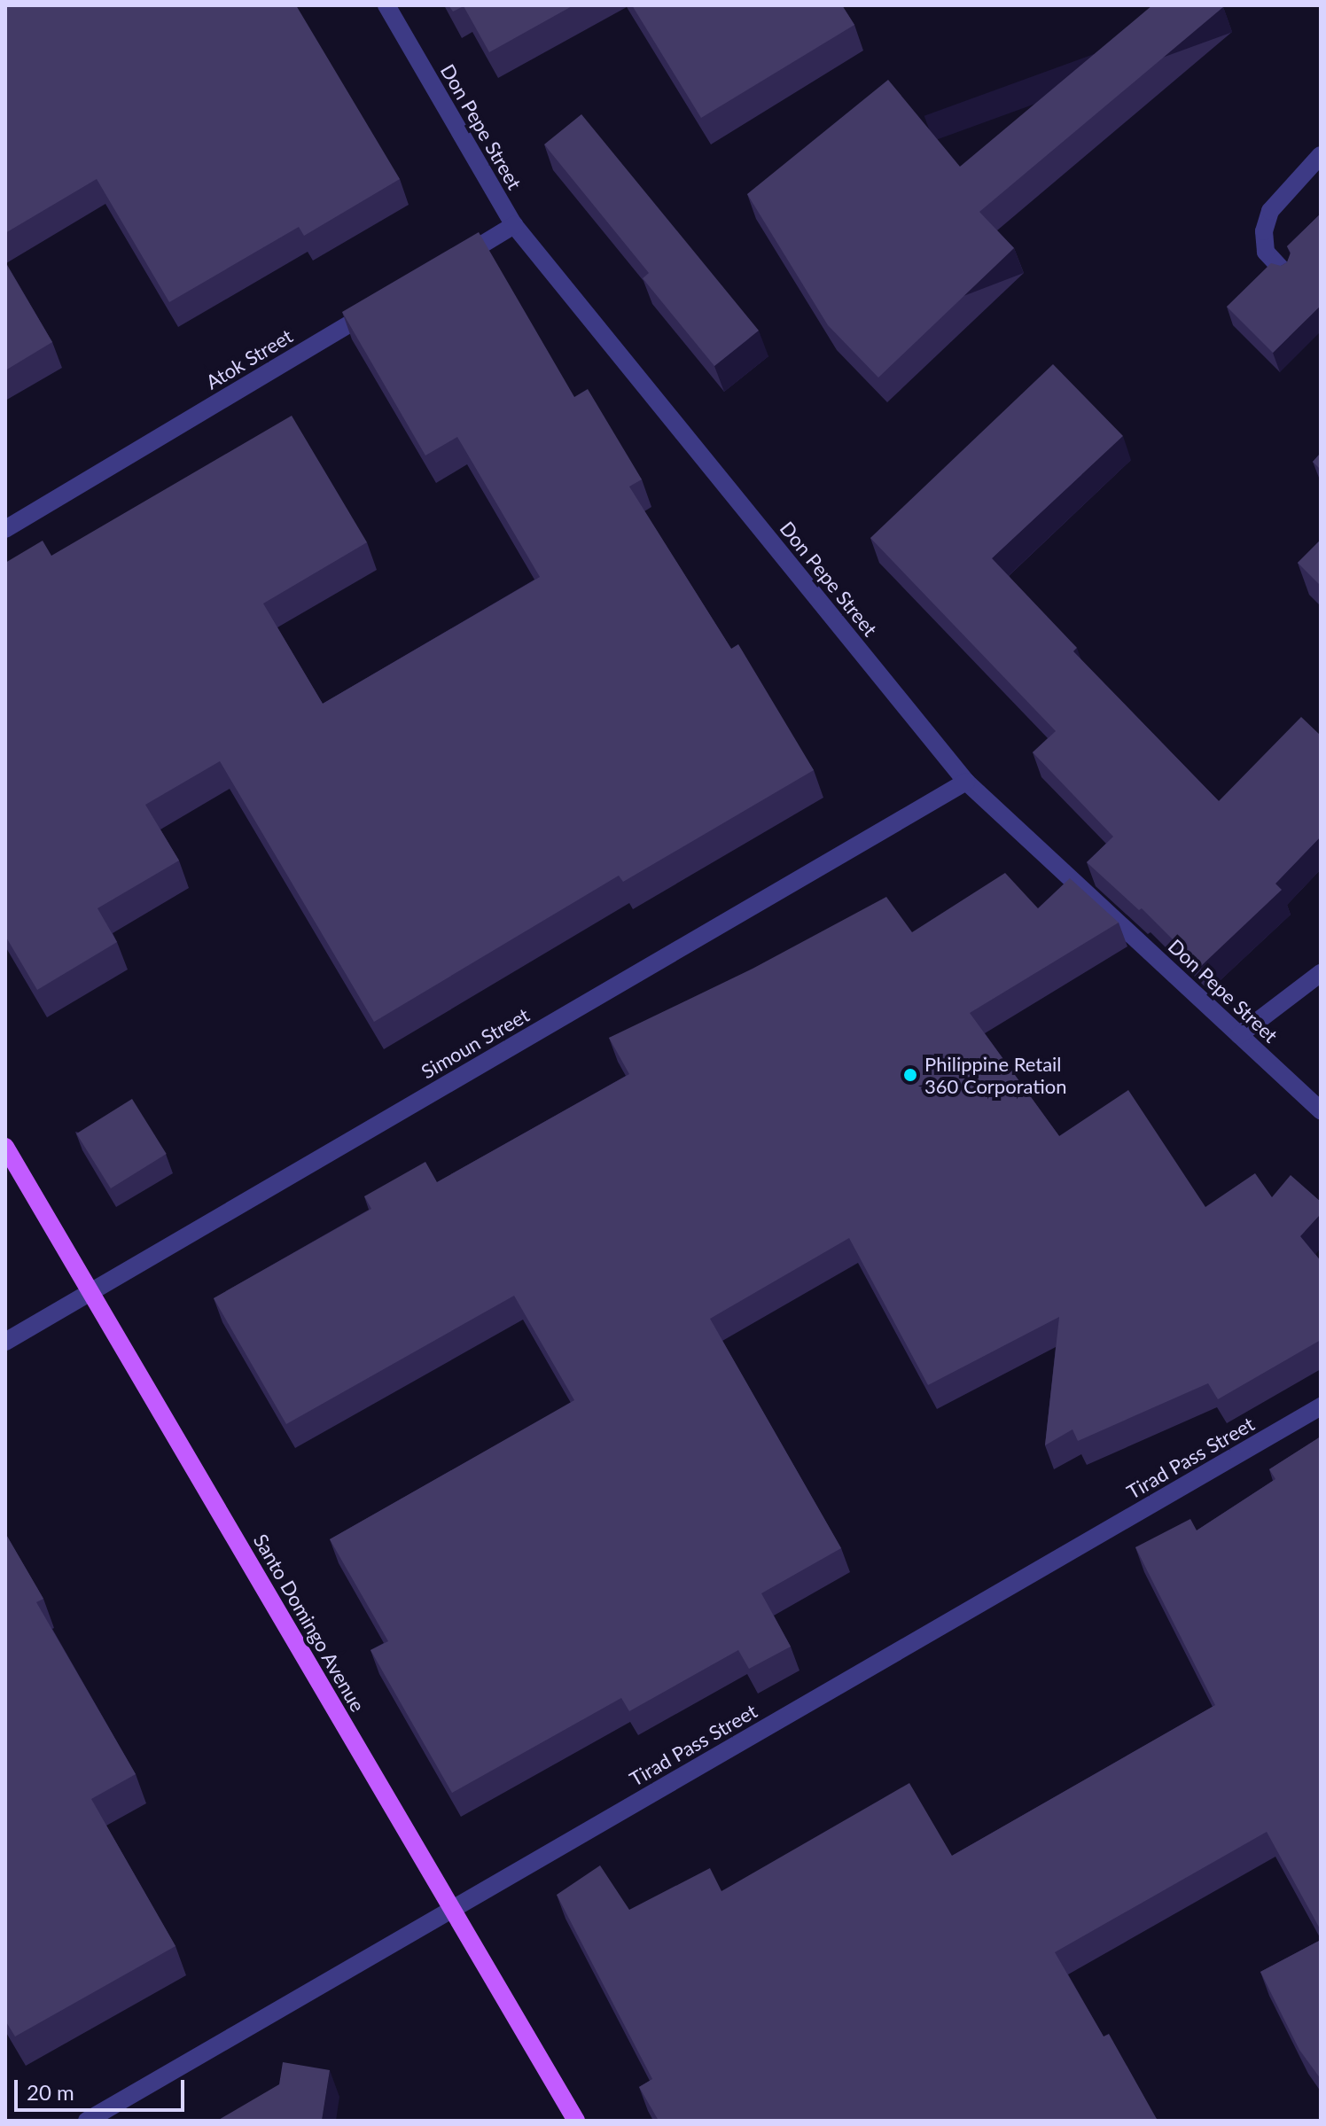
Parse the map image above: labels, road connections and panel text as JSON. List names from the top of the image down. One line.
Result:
{"streets":{"main road":["Santo Domingo Avenue"],"street":["Don Pepe Street","Atok Street","Simoun Street","Tirad Pass Street"]},"crossings":[["Don Pepe Street","Simoun Street"],["Simoun Street","Santo Domingo Avenue"],["Tirad Pass Street","Santo Domingo Avenue"]],"places":["Philippine Retail 360 Corporation"],"scale_bar":"20 m"}
